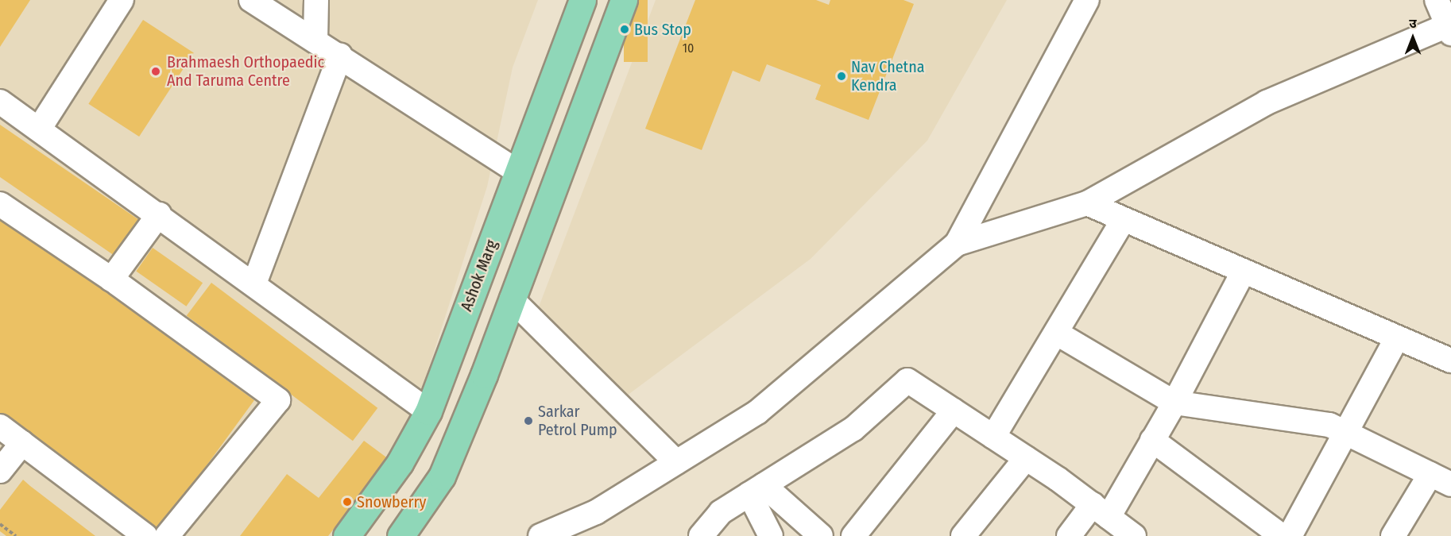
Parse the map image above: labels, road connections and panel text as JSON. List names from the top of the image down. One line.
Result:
{"streets":{"main road":["Ashok Marg"]},"places":["Bus Stop","Brahmaesh Orthopaedic And Taruma Centre","Nav Chetna Kendra","Sarkar Petrol Pump","Snowberry"],"house_numbers":["10"],"north":"top"}
